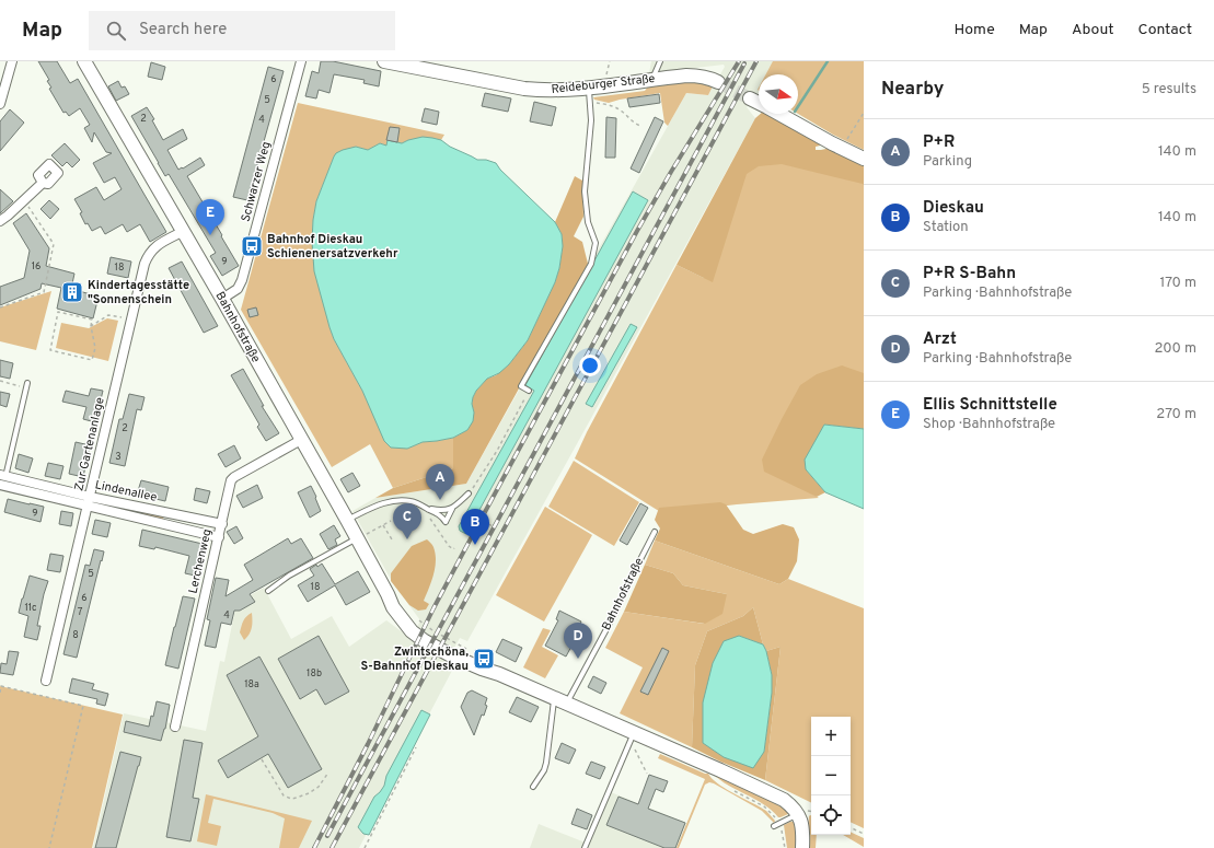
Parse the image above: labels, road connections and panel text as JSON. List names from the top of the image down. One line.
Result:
{"streets":{"street":["Reideburger Straße","Schwarzer Weg","Bahnhofstraße","Zur Gartenanlage","Lindenallee","Lerchenweg"]},"crossings":[["Schwarzer Weg","Bahnhofstraße"],["Bahnhofstraße","Zur Gartenanlage"],["Bahnhofstraße","Lerchenweg"],["Zur Gartenanlage","Lindenallee"],["Lindenallee","Lerchenweg"]],"places":{"bus stop":["Bahnhof Dieskau Schienenersatzverkehr","Zwintschöna, S-Bahnhof Dieskau"],"building":["Kindertagesstätte \"Sonnenschein"]},"house_numbers":["6","5","2","4","9","16","18","2","3","9","5","18","6","11c","7","4","8","18b","18a"],"north":"right","page":{"header":"Map","search":"Search here","nav":["Home","Map","About","Contact"],"heading":["Nearby","5 results"],"list":[{"mark":"A","name":"P+R","note":"Parking","value":"140 m"},{"mark":"B","name":"Dieskau","note":"Station","value":"140 m"},{"mark":"C","name":"P+R S-Bahn","note":"Parking · Bahnhofstraße","value":"170 m"},{"mark":"D","name":"Arzt","note":"Parking · Bahnhofstraße","value":"200 m"},{"mark":"E","name":"Ellis Schnittstelle","note":"Shop · Bahnhofstraße","value":"270 m"}],"pins":["E","A","C","B","D"],"map_buttons":["+","−"]}}
